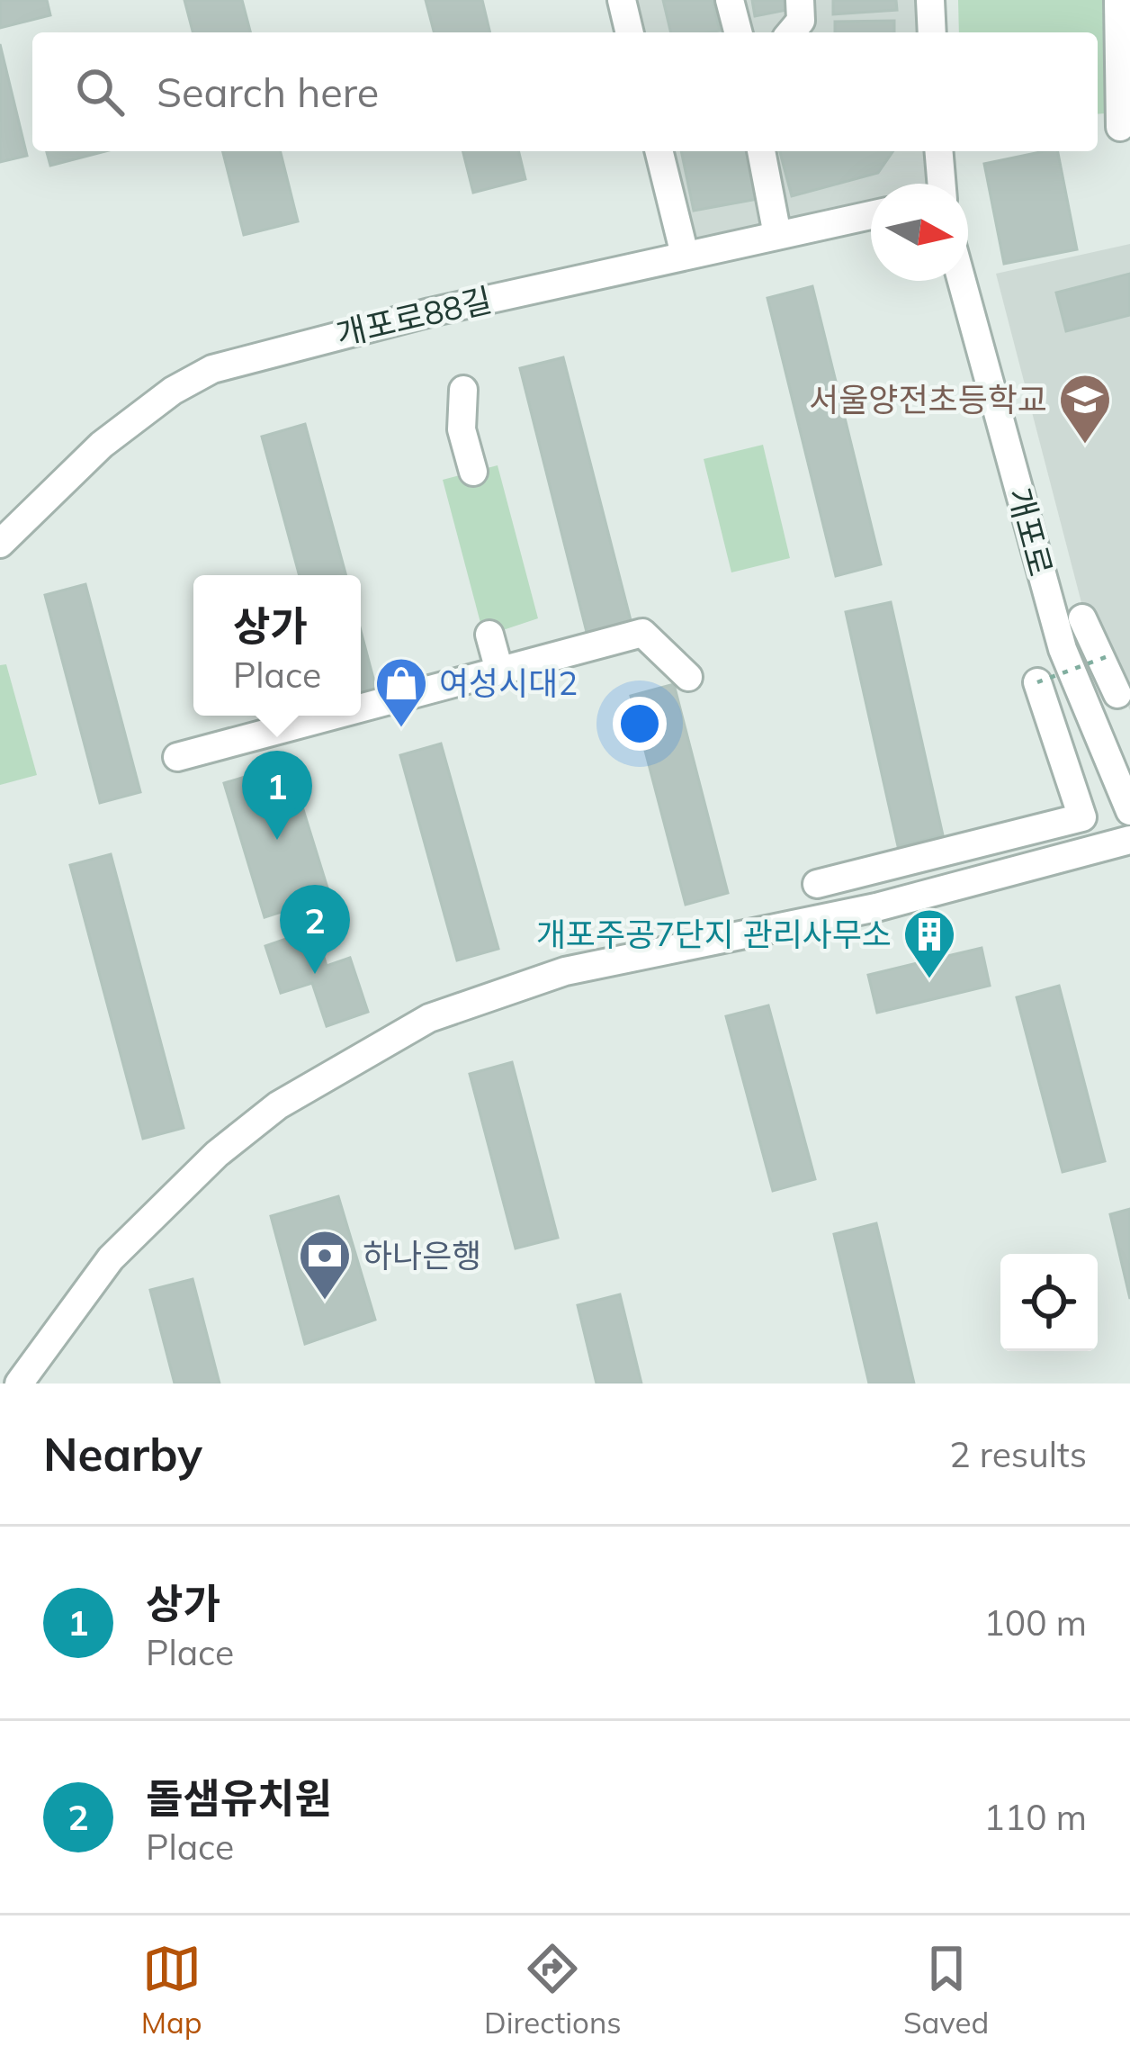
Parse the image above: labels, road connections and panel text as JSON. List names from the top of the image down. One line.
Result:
{"streets":{"street":["개포로88길","개포로"]},"places":{"school or university":["서울양전초등학교"],"shop":["여성시대2"],"building":["개포주공7단지 관리사무소"],"bank":["하나은행"]},"north":"right","page":{"search":"Search here","popup":["상가","Place"],"pins":["1","2"],"heading":["Nearby","2 results"],"list":[{"mark":"1","name":"상가","note":"Place","value":"100 m"},{"mark":"2","name":"돌샘유치원","note":"Place","value":"110 m"}],"nav":["Map","Directions","Saved"]}}
